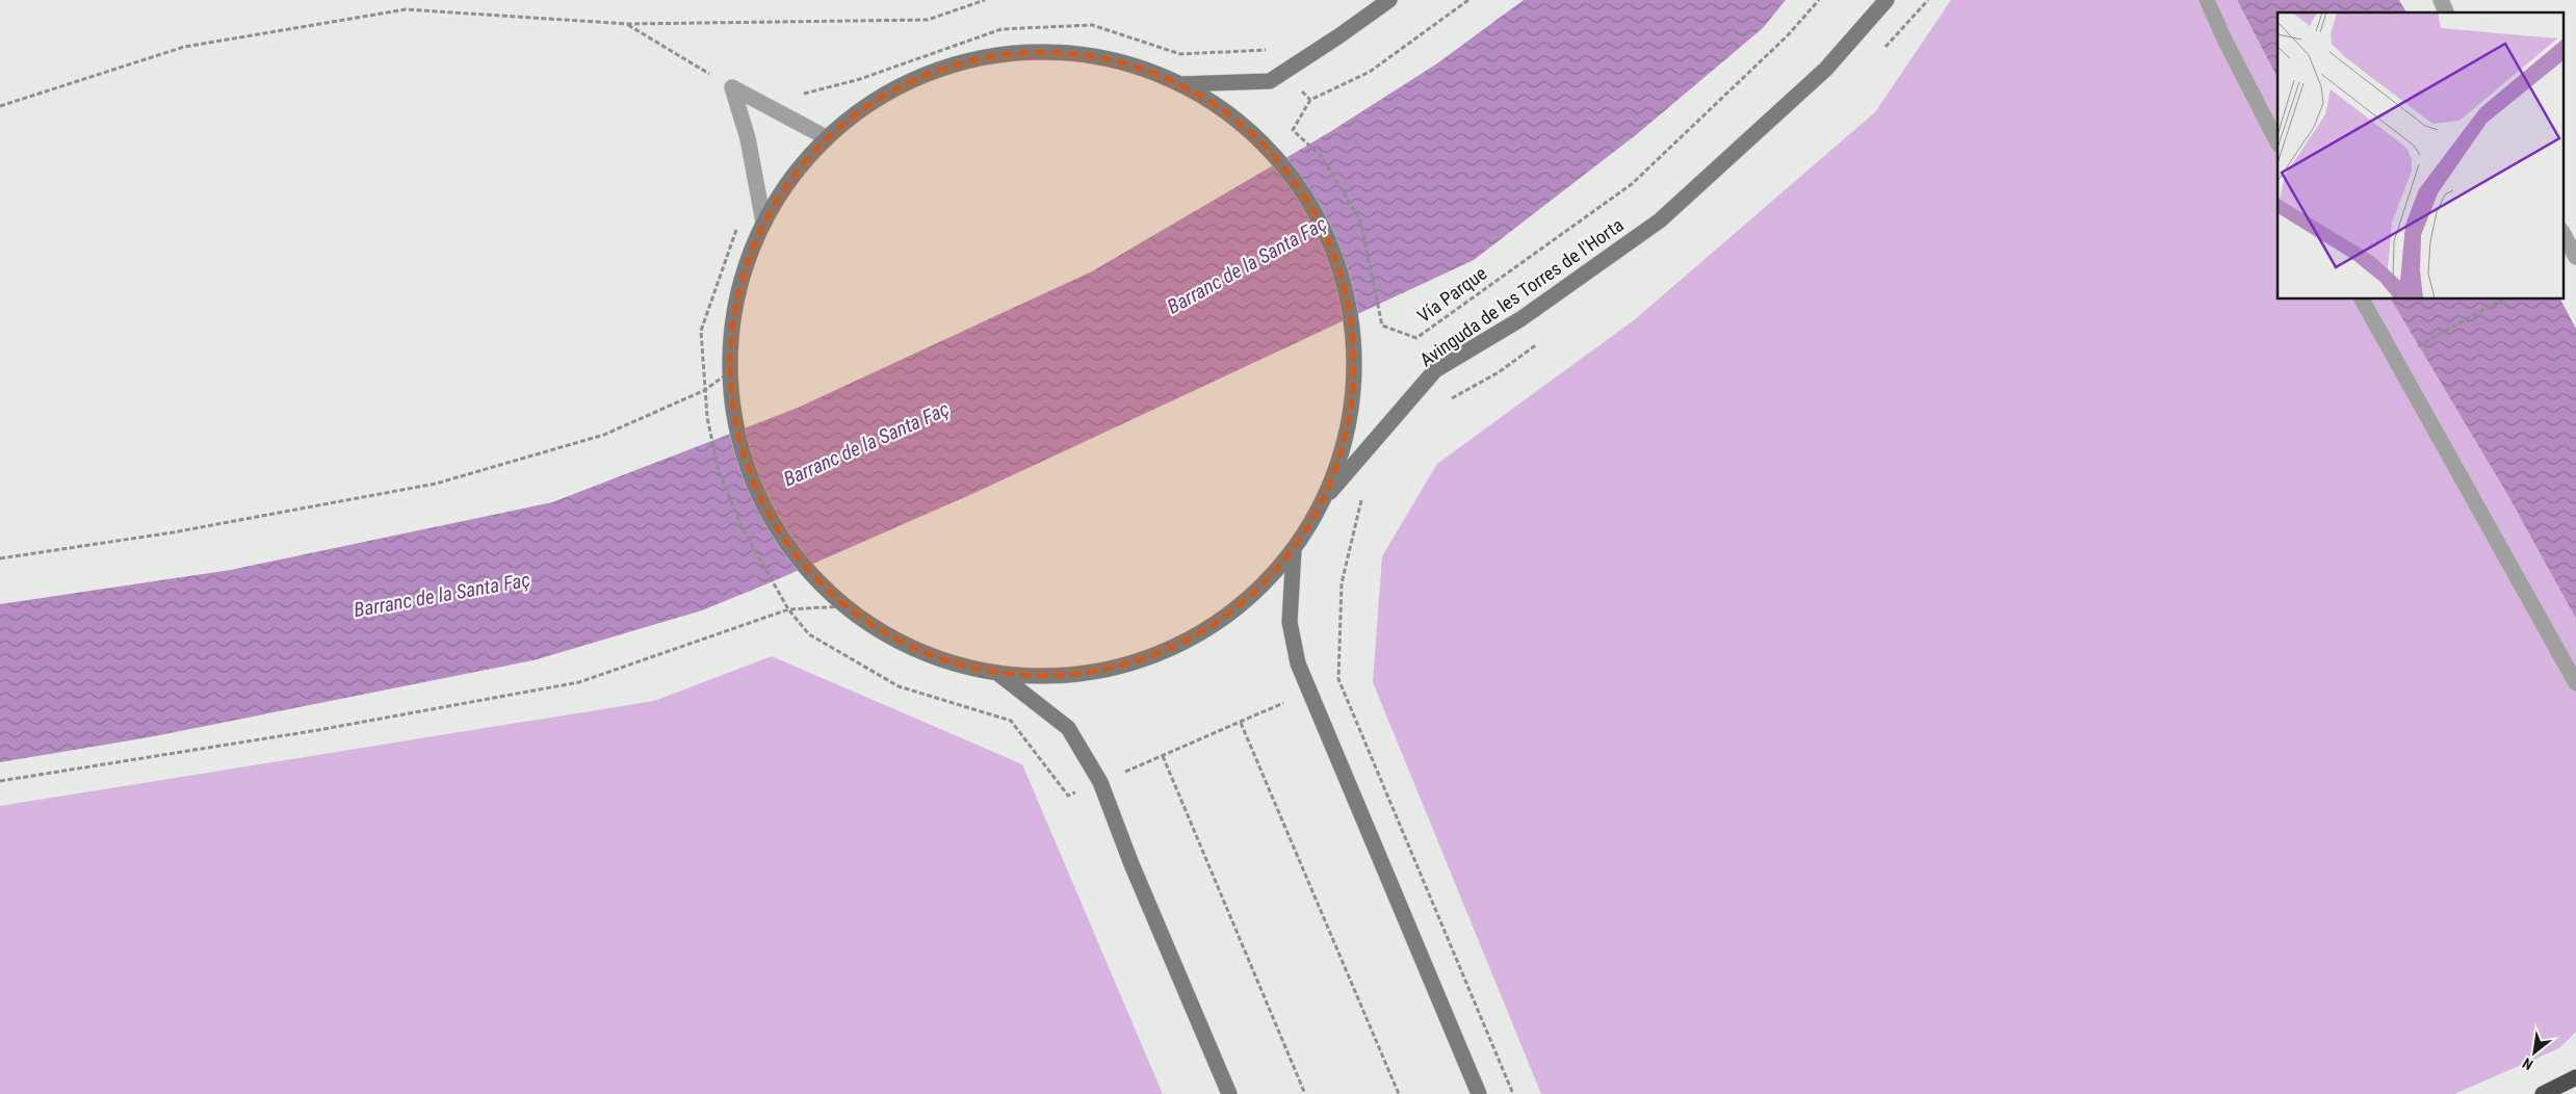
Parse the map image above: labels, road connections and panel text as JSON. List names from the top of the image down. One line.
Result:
{"streets":{"main road":["Avinguda de les Torres de l'Horta"],"path":["Vía Parque"]},"water":["Barranc de la Santa Faç"],"north":"bottom left"}
